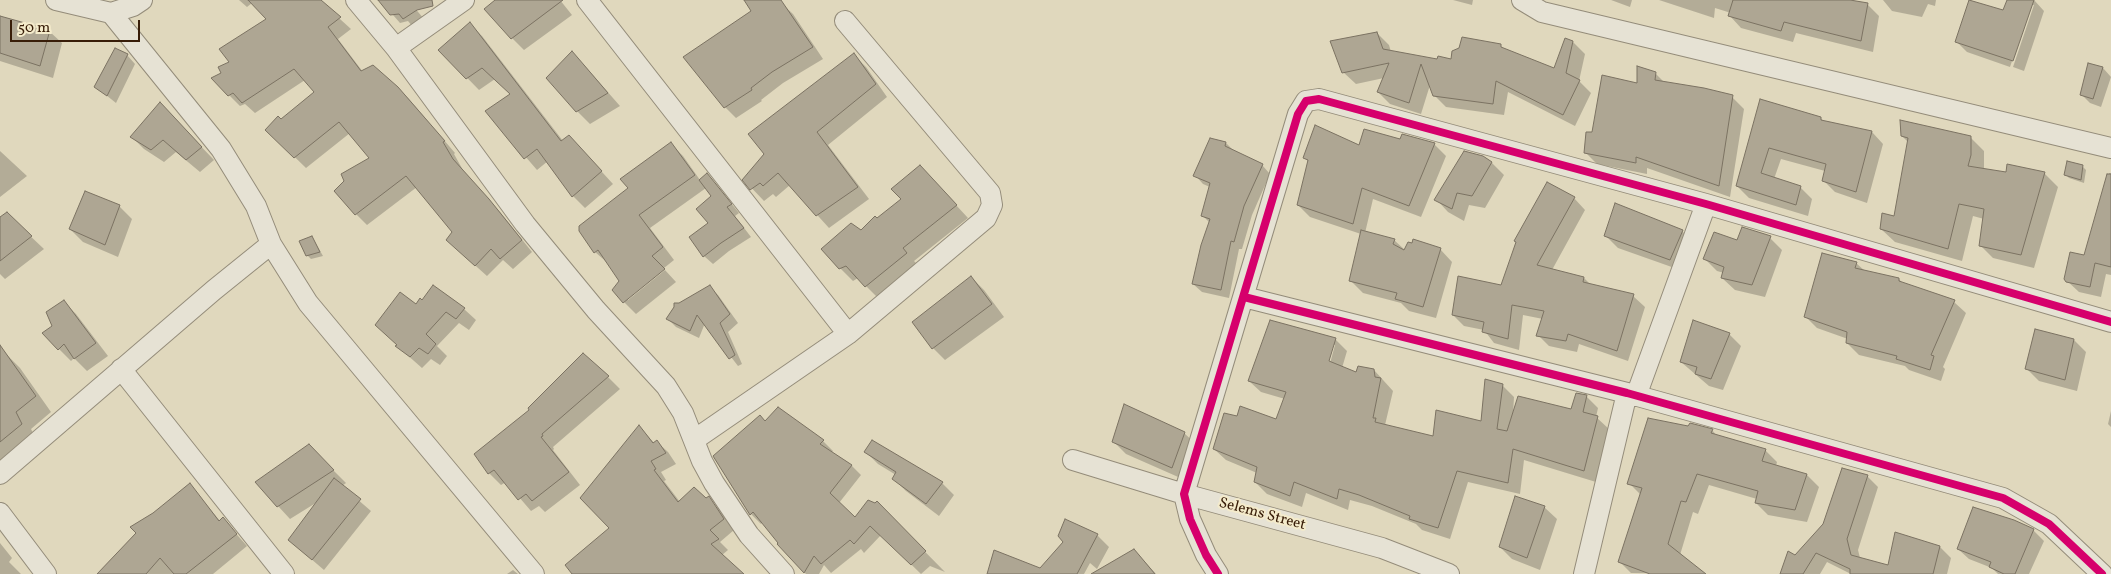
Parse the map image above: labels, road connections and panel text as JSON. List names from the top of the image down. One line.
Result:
{"streets":{"street":["Selems Street"]},"scale_bar":"50 m"}
